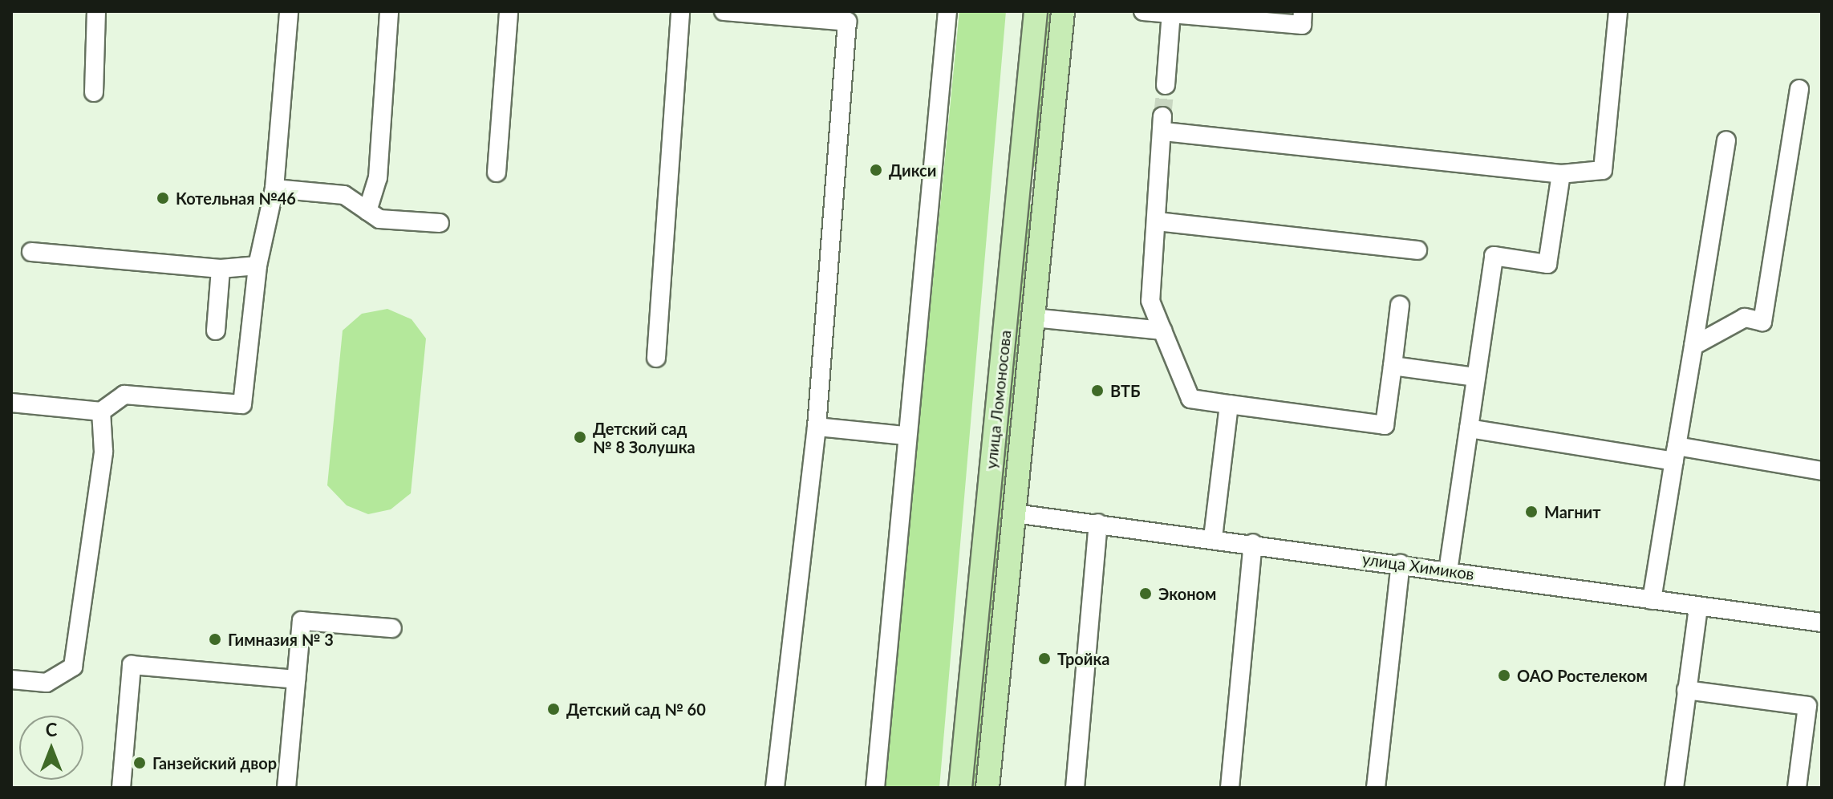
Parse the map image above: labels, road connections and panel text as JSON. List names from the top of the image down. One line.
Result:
{"streets":{"main road":["улица Ломоносова"],"street":["улица Химиков"]},"crossings":[["улица Ломоносова","улица Химиков"]],"places":["Дикси","Котельная №46","ВТБ","Детский сад № 8 Золушка","Магнит","Эконом","Гимназия № 3","Тройка","ОАО Ростелеком","Детский сад № 60","Ганзейский двор"],"north":"top"}
